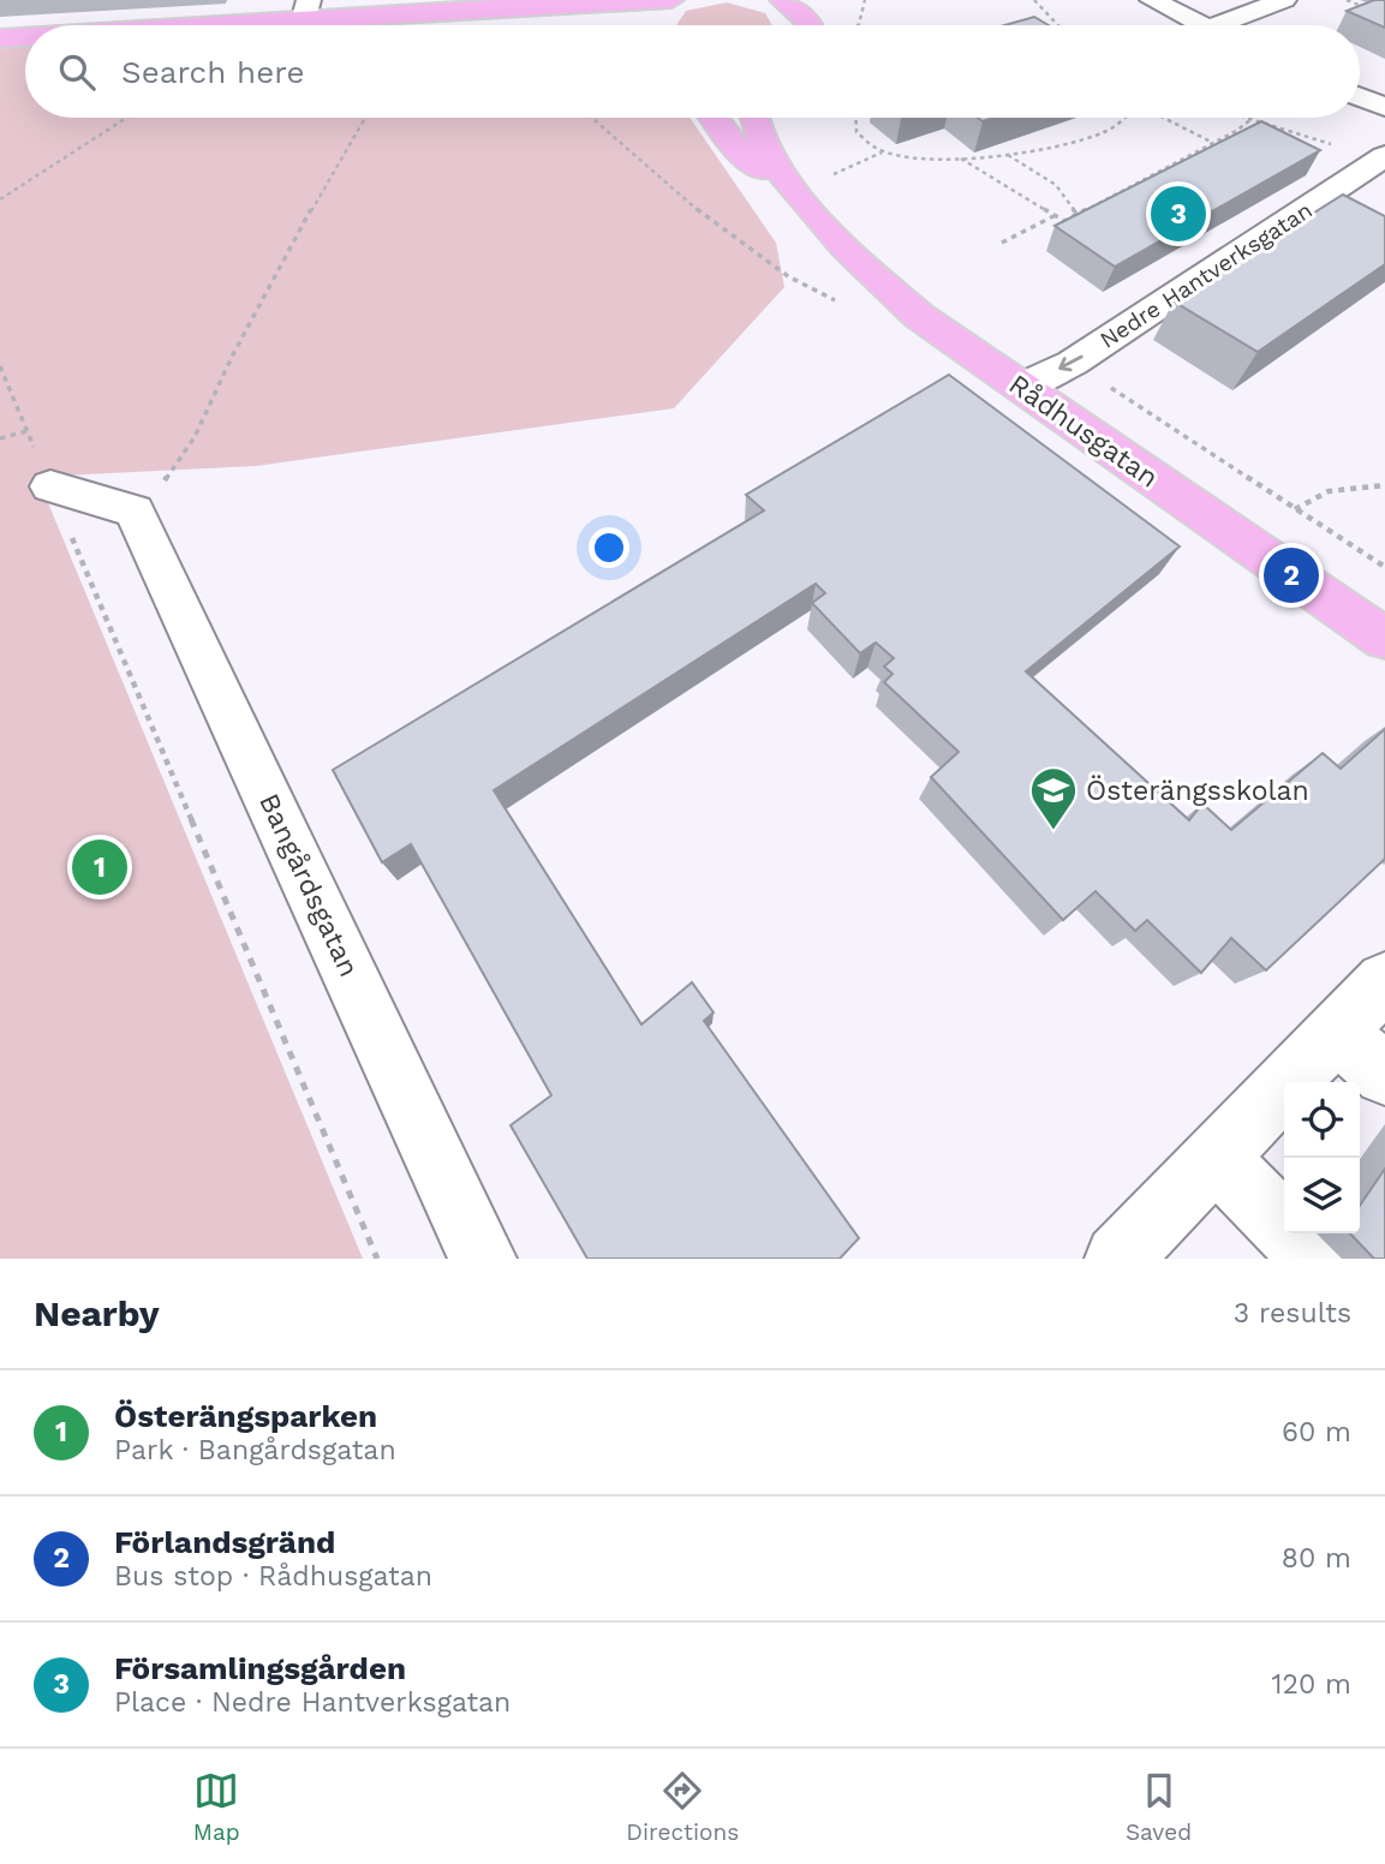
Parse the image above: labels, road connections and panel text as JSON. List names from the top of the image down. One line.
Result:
{"streets":{"main road":["Rådhusgatan"],"street":["Nedre Hantverksgatan","Bangårdsgatan"]},"crossings":[["Nedre Hantverksgatan","Rådhusgatan"]],"one_way":["Nedre Hantverksgatan"],"places":{"school or university":["Österängsskolan"]},"page":{"search":"Search here","pins":["3","2","1"],"heading":["Nearby","3 results"],"list":[{"mark":"1","name":"Österängsparken","note":"Park · Bangårdsgatan","value":"60 m"},{"mark":"2","name":"Förlandsgränd","note":"Bus stop · Rådhusgatan","value":"80 m"},{"mark":"3","name":"Församlingsgården","note":"Place · Nedre Hantverksgatan","value":"120 m"}],"nav":["Map","Directions","Saved"]}}
